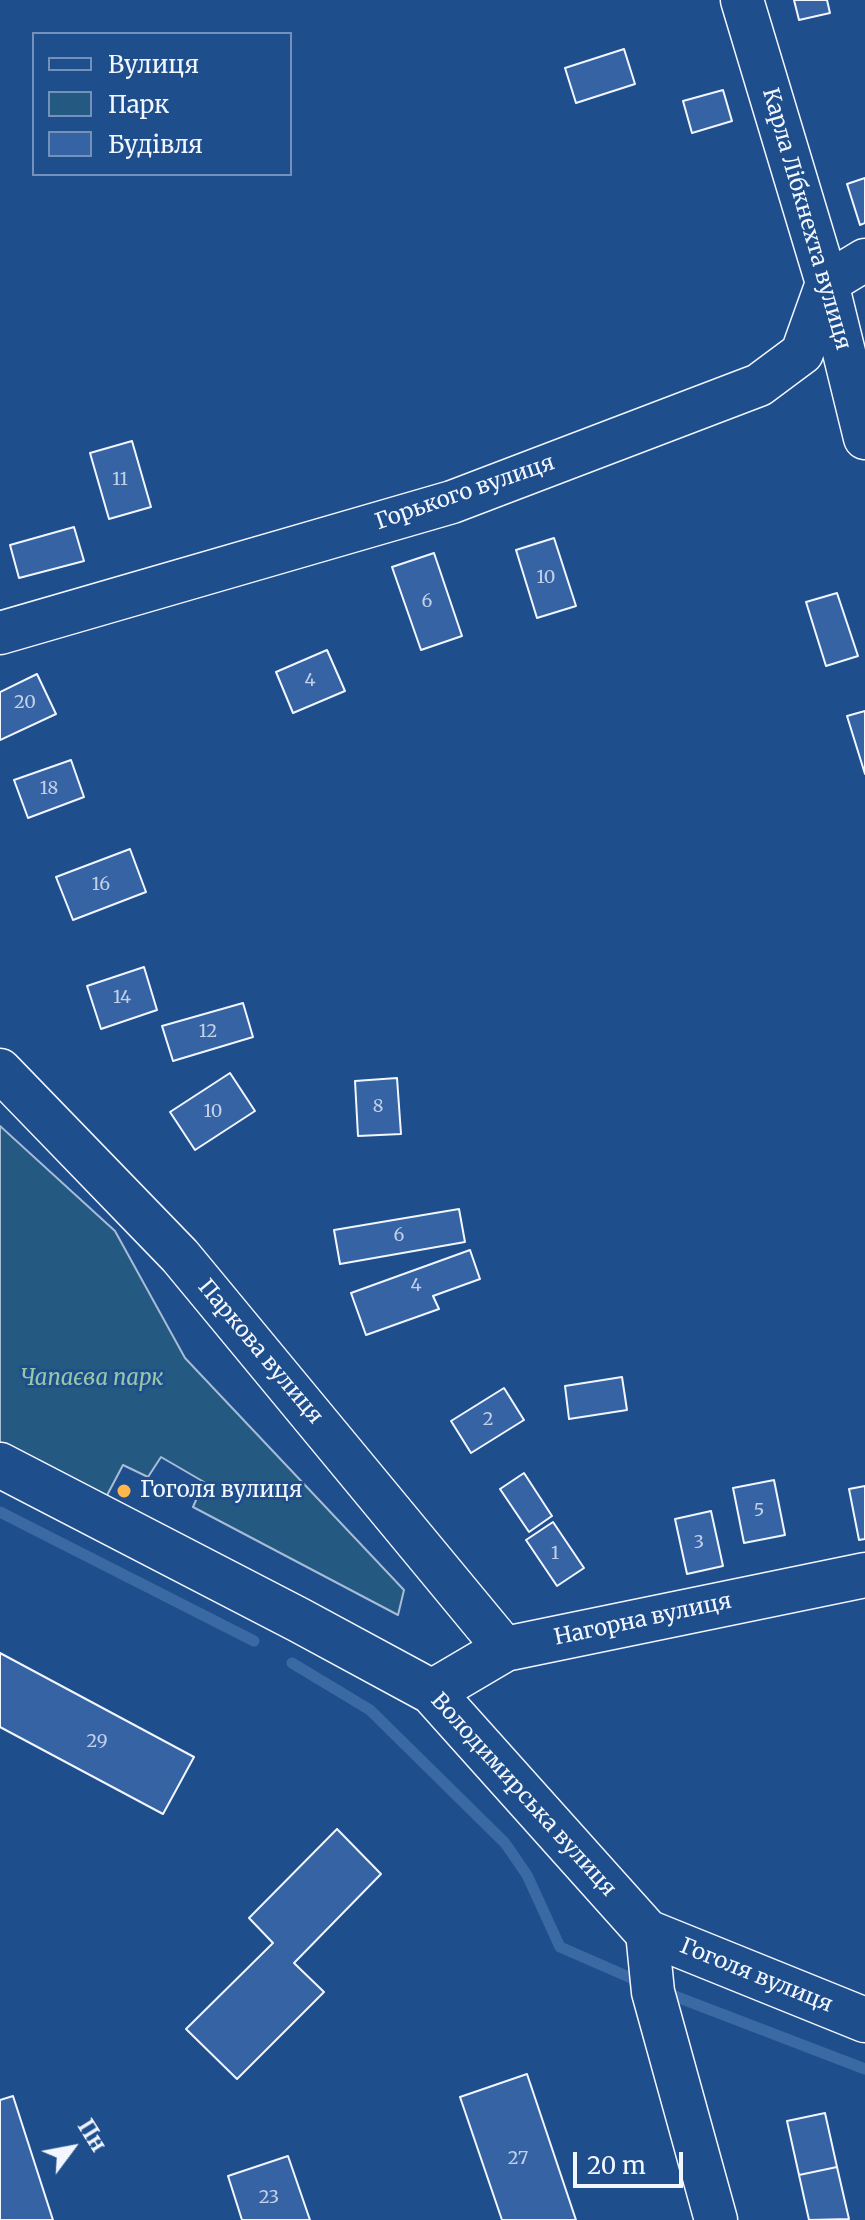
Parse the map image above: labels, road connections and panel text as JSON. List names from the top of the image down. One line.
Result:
{"streets":{"main road":["Нагорна вулиця","Володимирська вулиця","Гоголя вулиця"],"street":["Карла Лібкнехта вулиця","Горького вулиця","Паркова вулиця"]},"crossings":[["Карла Лібкнехта вулиця","Горького вулиця"],["Паркова вулиця","Нагорна вулиця"],["Нагорна вулиця","Володимирська вулиця"],["Володимирська вулиця","Гоголя вулиця"]],"parks":["Чапаєва парк"],"places":["Гоголя вулиця"],"house_numbers":["11","10","6","4","20","18","16","14","12","8","10","6","4","2","5","3","1","29","27","23"],"legend":["Вулиця","Парк","Будівля"],"scale_bar":"20 m","north":"top right"}
